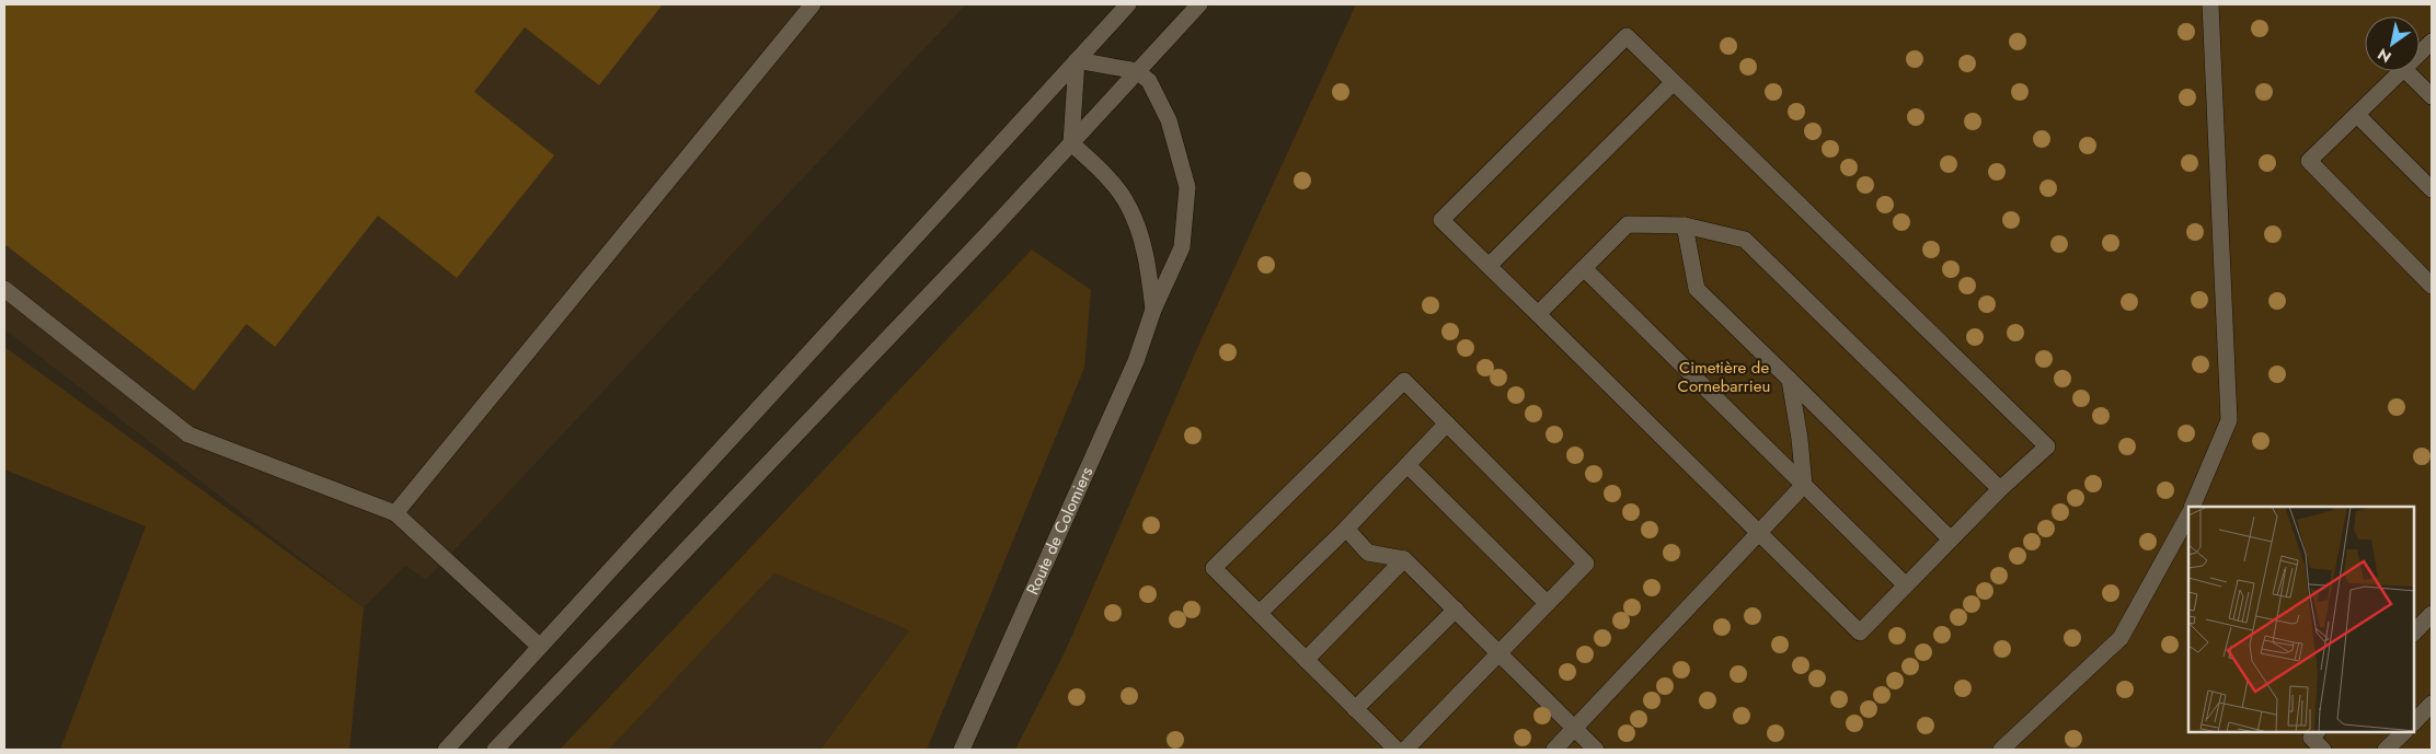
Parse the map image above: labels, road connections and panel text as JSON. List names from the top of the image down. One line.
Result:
{"streets":{"main road":["Route de Colomiers"]},"parks":["Cimetière de Cornebarrieu"],"north":"bottom left"}
